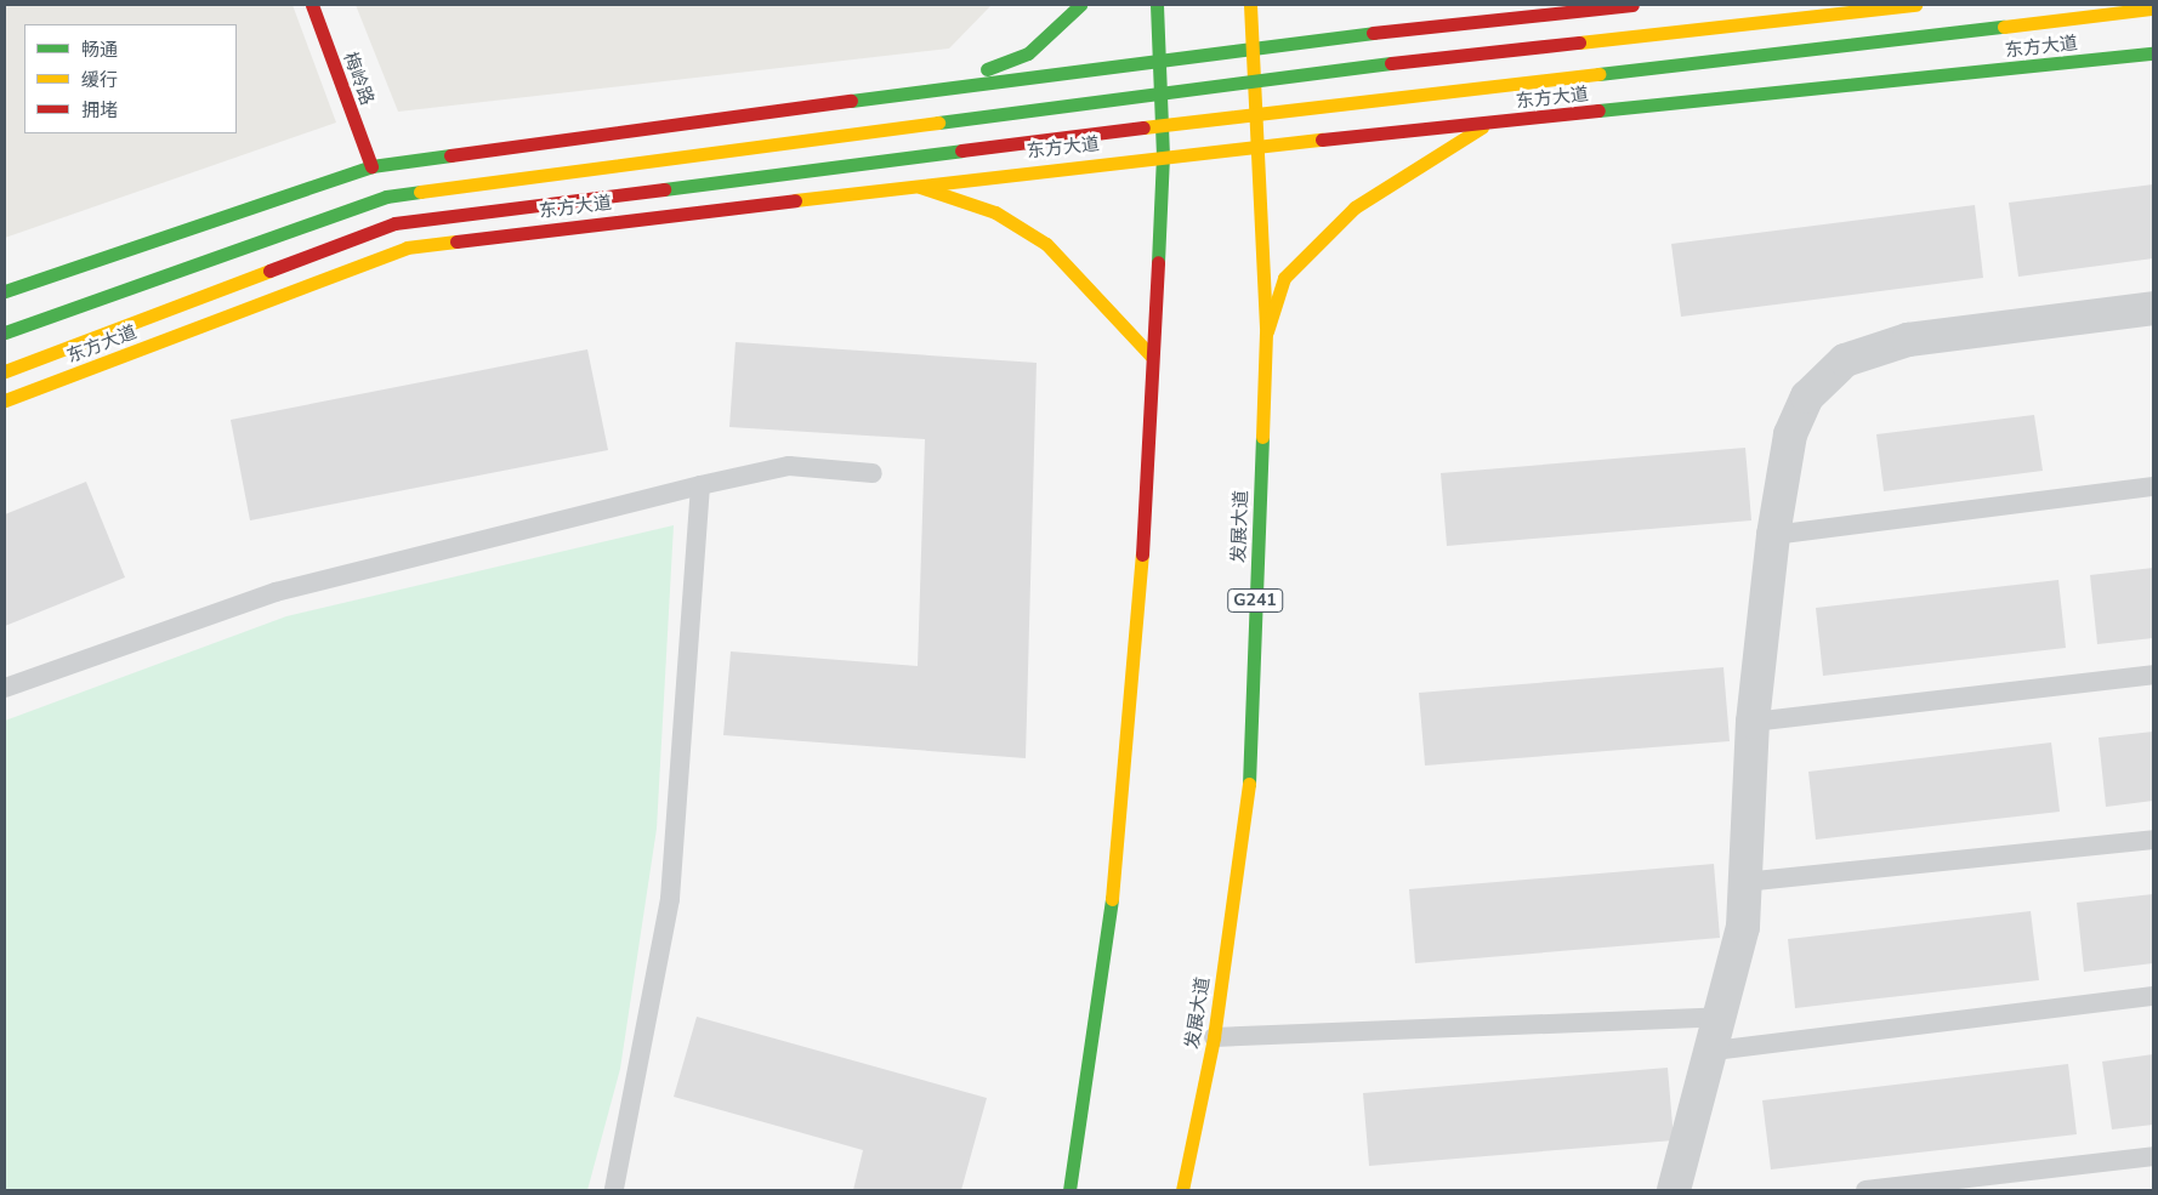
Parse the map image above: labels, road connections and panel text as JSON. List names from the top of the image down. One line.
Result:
{"streets":{"main road":["东方大道","梅岭路","发展大道","G241"]},"crossings":[["东方大道","发展大道"]],"legend":["畅通","缓行","拥堵"]}
